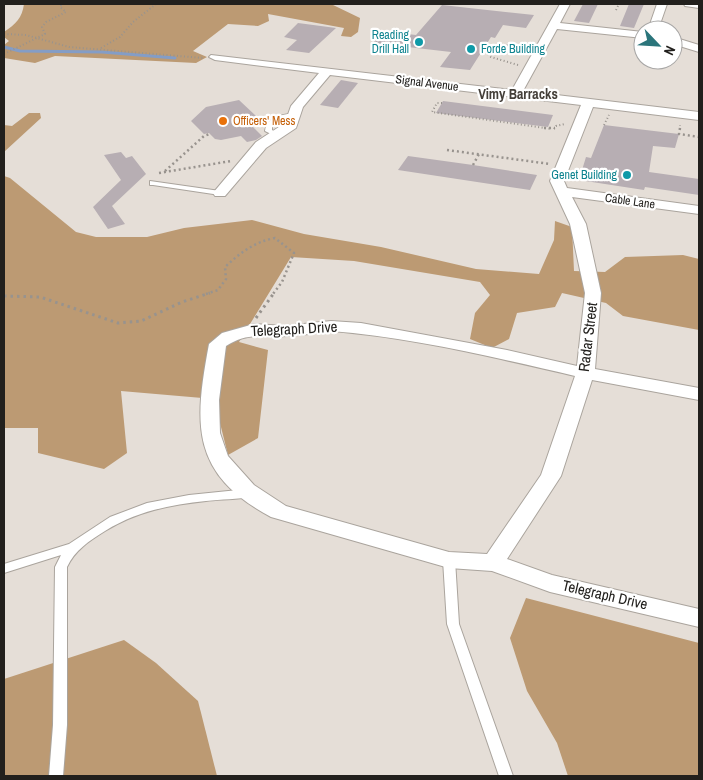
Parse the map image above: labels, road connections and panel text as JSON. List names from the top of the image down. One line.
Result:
{"streets":{"street":["Signal Avenue","Cable Lane","Telegraph Drive","Radar Street"]},"crossings":[["Cable Lane","Radar Street"],["Telegraph Drive","Radar Street"]],"districts":["Vimy Barracks"],"places":["Reading Drill Hall","Forde Building","Officers' Mess","Genet Building"],"north":"bottom right"}
